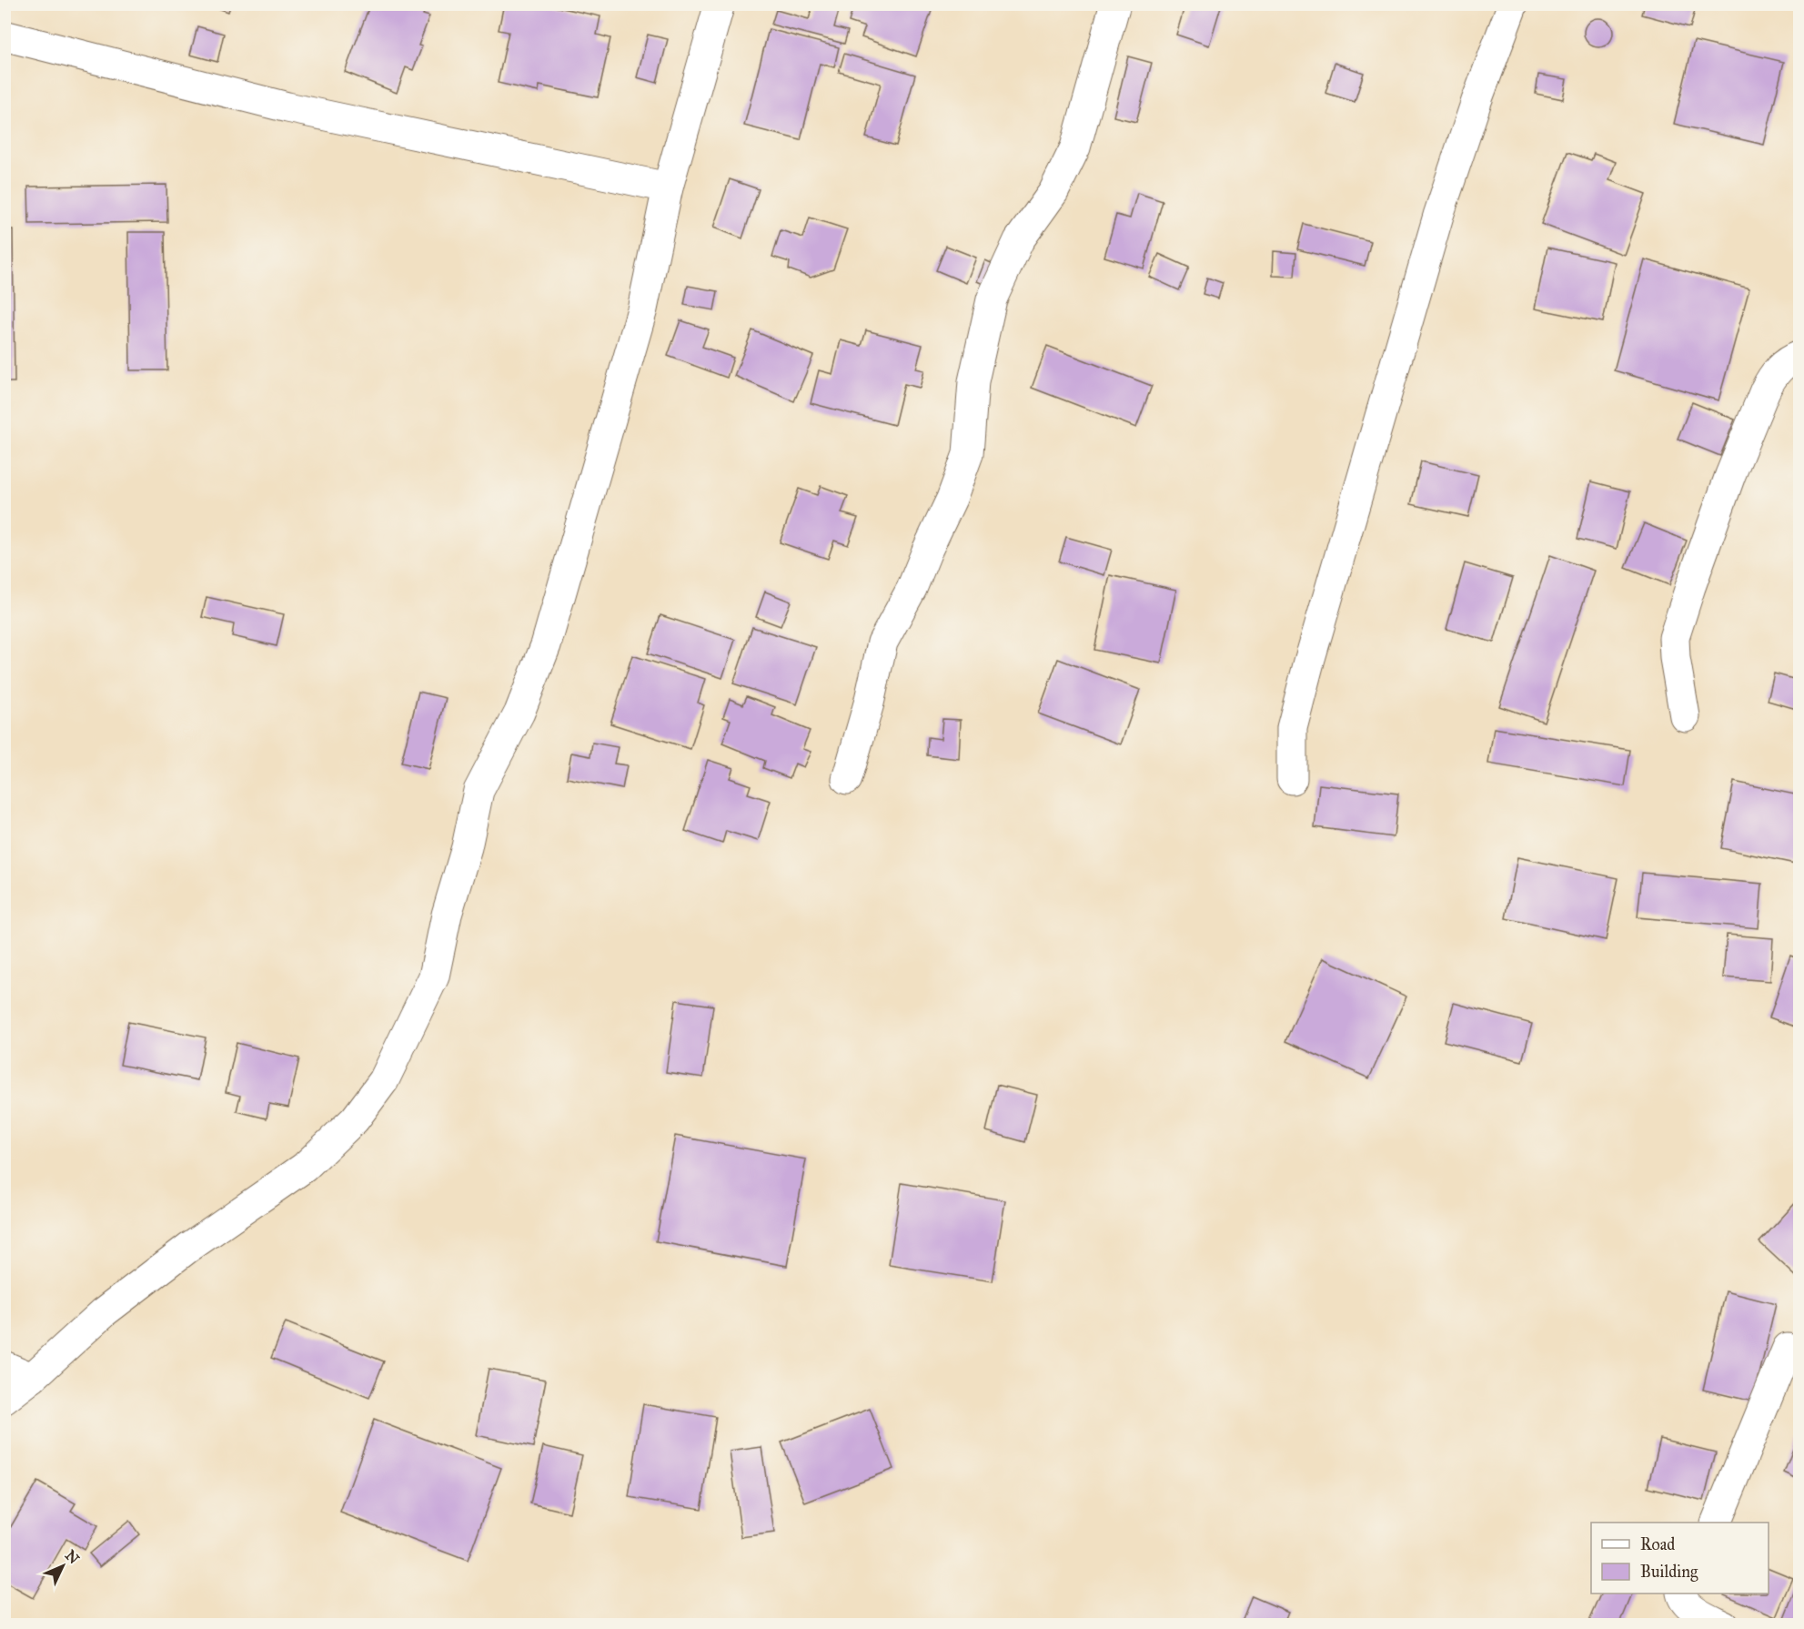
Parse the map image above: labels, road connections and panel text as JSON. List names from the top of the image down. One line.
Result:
{"legend":["Road","Building"],"north":"top right"}
